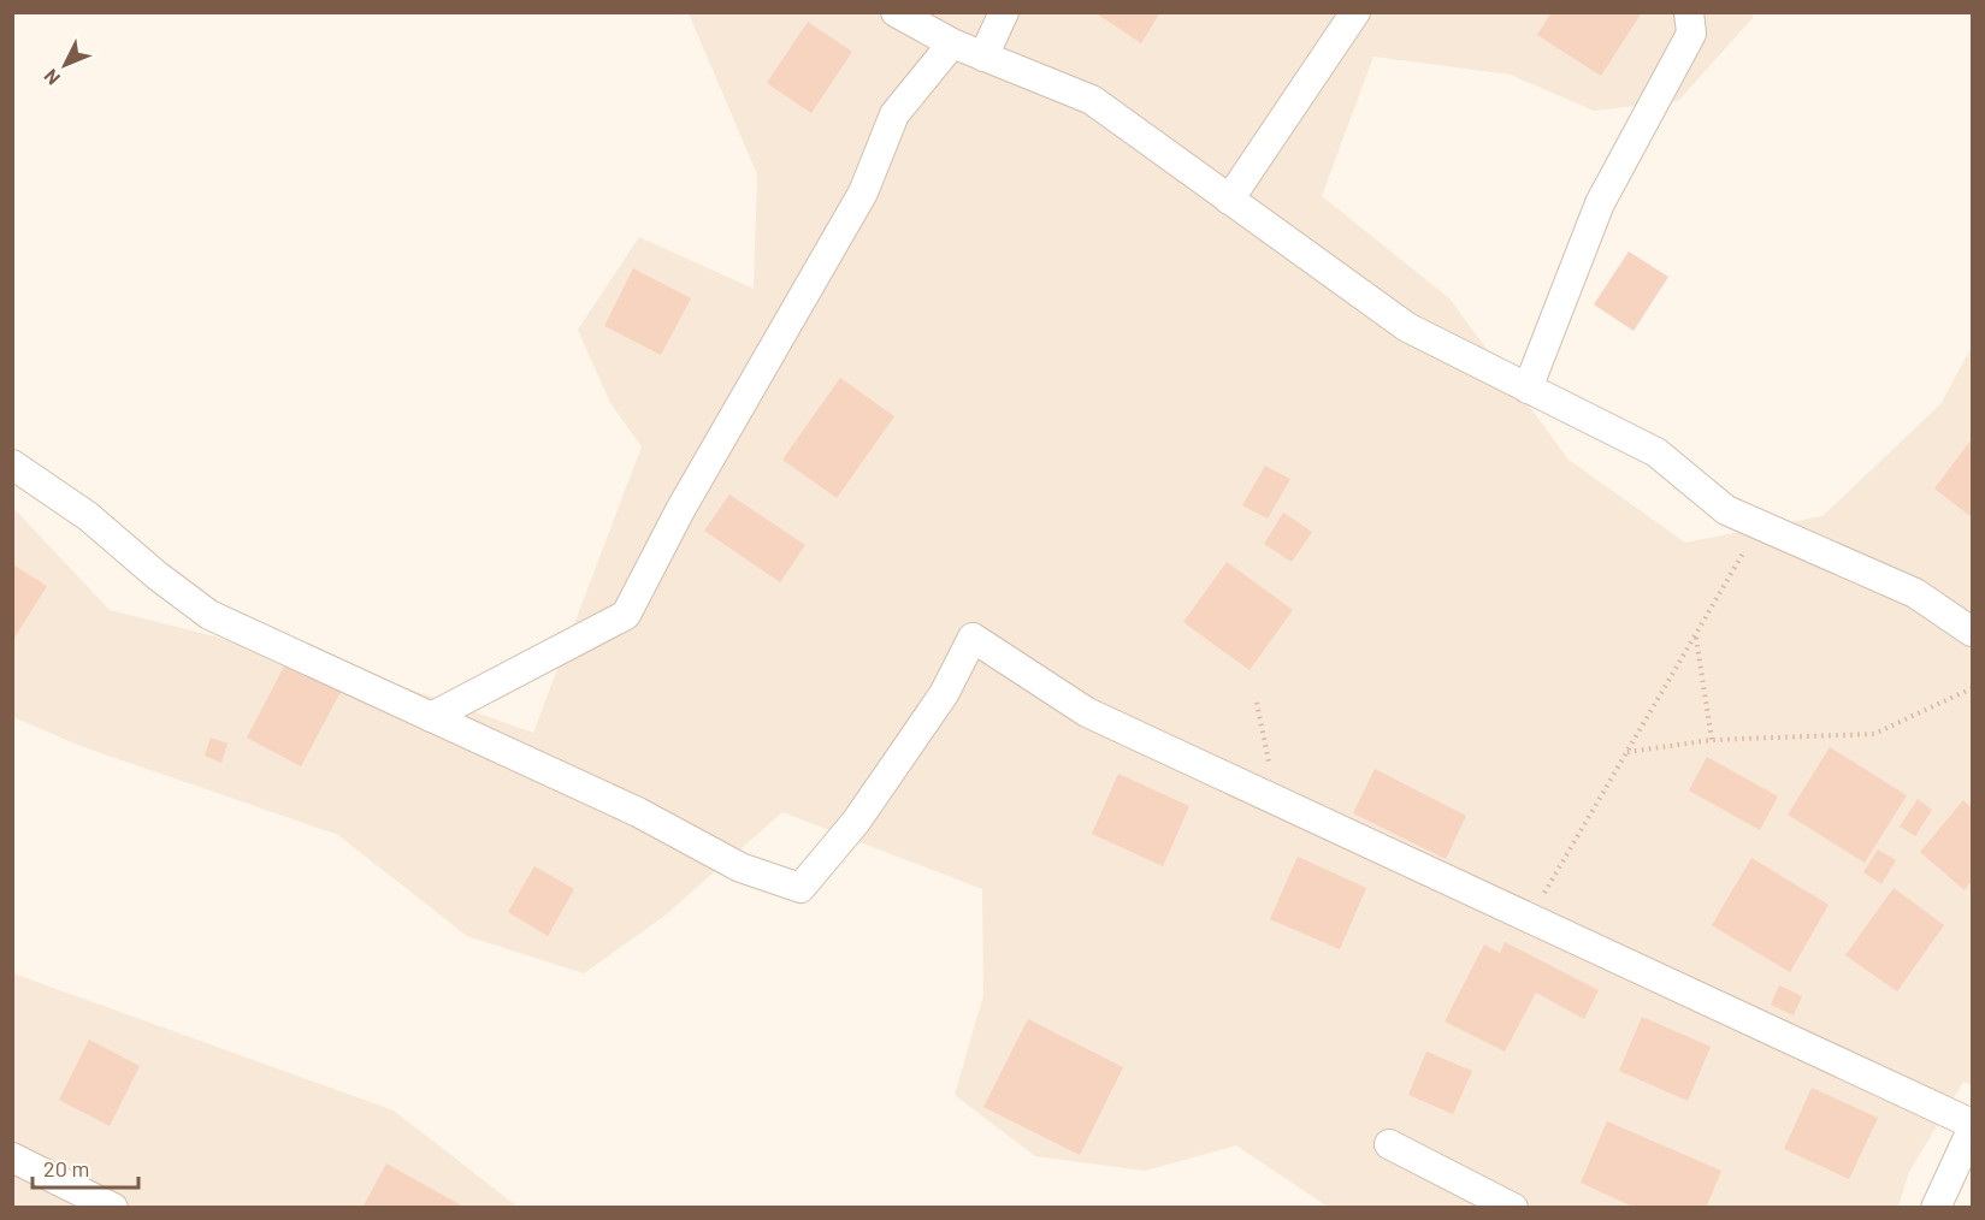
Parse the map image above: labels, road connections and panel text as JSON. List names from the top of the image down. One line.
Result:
{"scale_bar":"20 m","north":"bottom left"}
